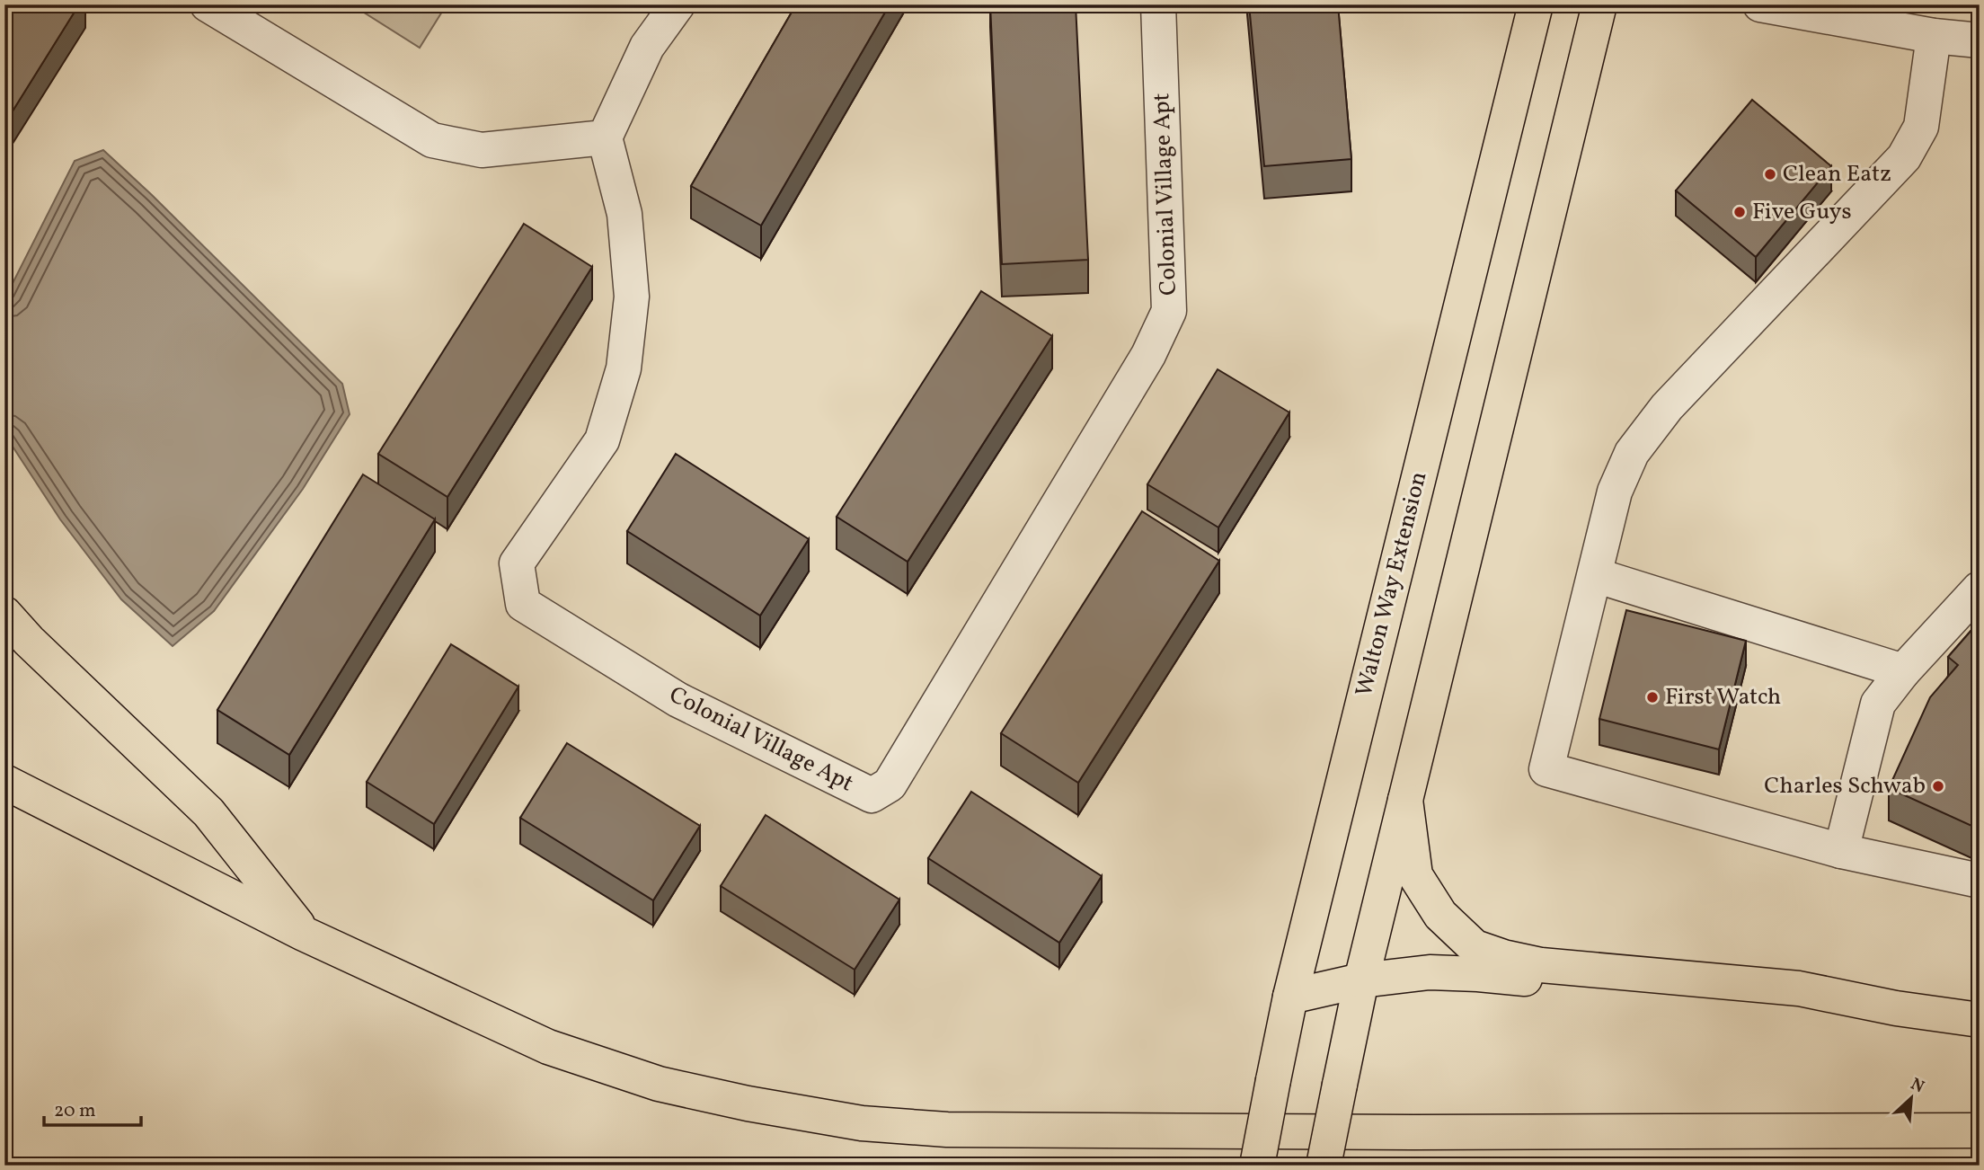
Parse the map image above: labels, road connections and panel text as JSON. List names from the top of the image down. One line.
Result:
{"streets":{"main road":["Walton Way Extension"],"lane":["Colonial Village Apt"]},"places":["Clean Eatz","Five Guys","First Watch","Charles Schwab"],"scale_bar":"20 m","north":"top right"}
